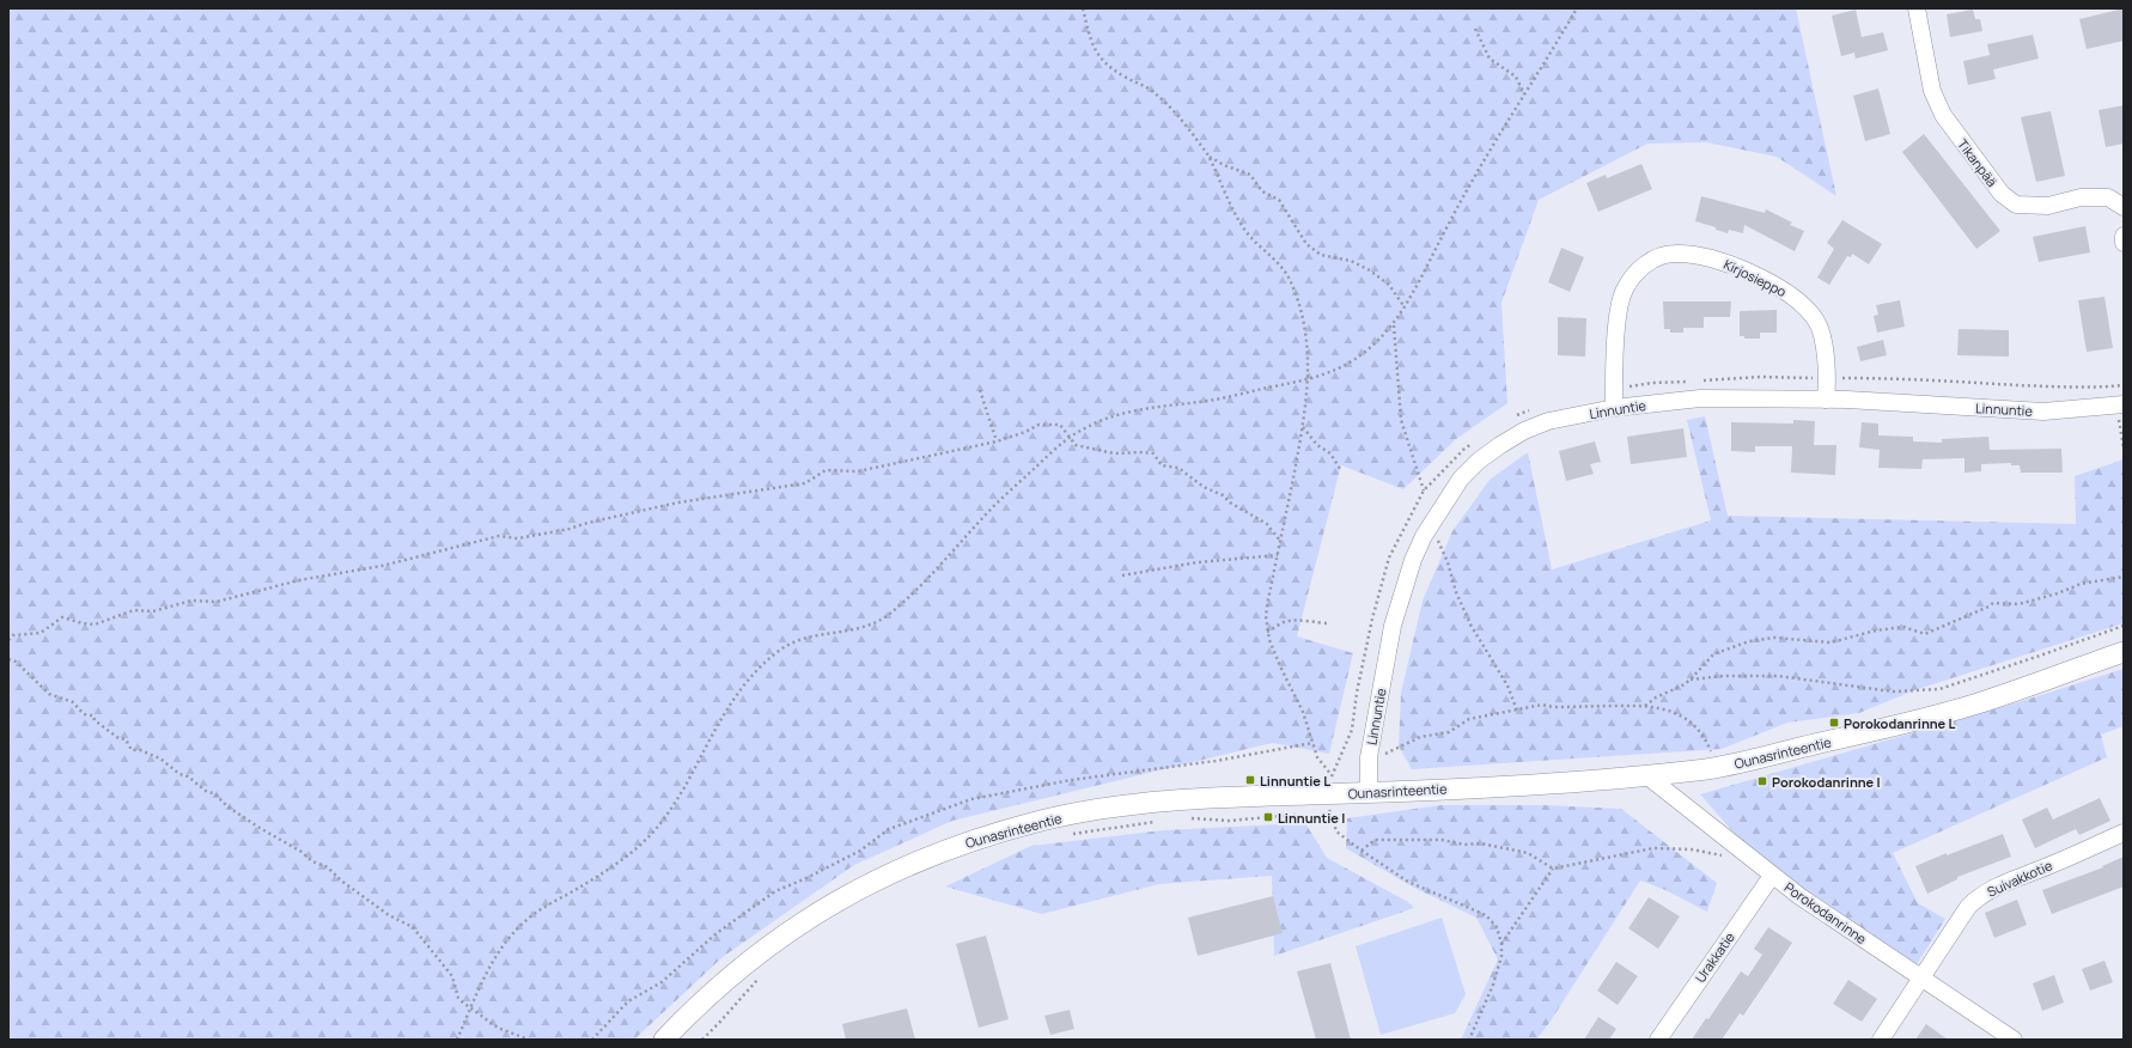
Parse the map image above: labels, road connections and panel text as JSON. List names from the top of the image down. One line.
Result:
{"streets":{"street":["Tikanpää","Kirjosieppo","Linnuntie","Ounasrinteentie","Suivakkotie","Porokodanrinne","Urakkatie"]},"crossings":[["Kirjosieppo","Linnuntie"],["Linnuntie","Ounasrinteentie"],["Ounasrinteentie","Porokodanrinne"],["Suivakkotie","Porokodanrinne"],["Porokodanrinne","Urakkatie"]],"places":{"transit":["Porokodanrinne L","Linnuntie L","Porokodanrinne I","Linnuntie I"]}}
